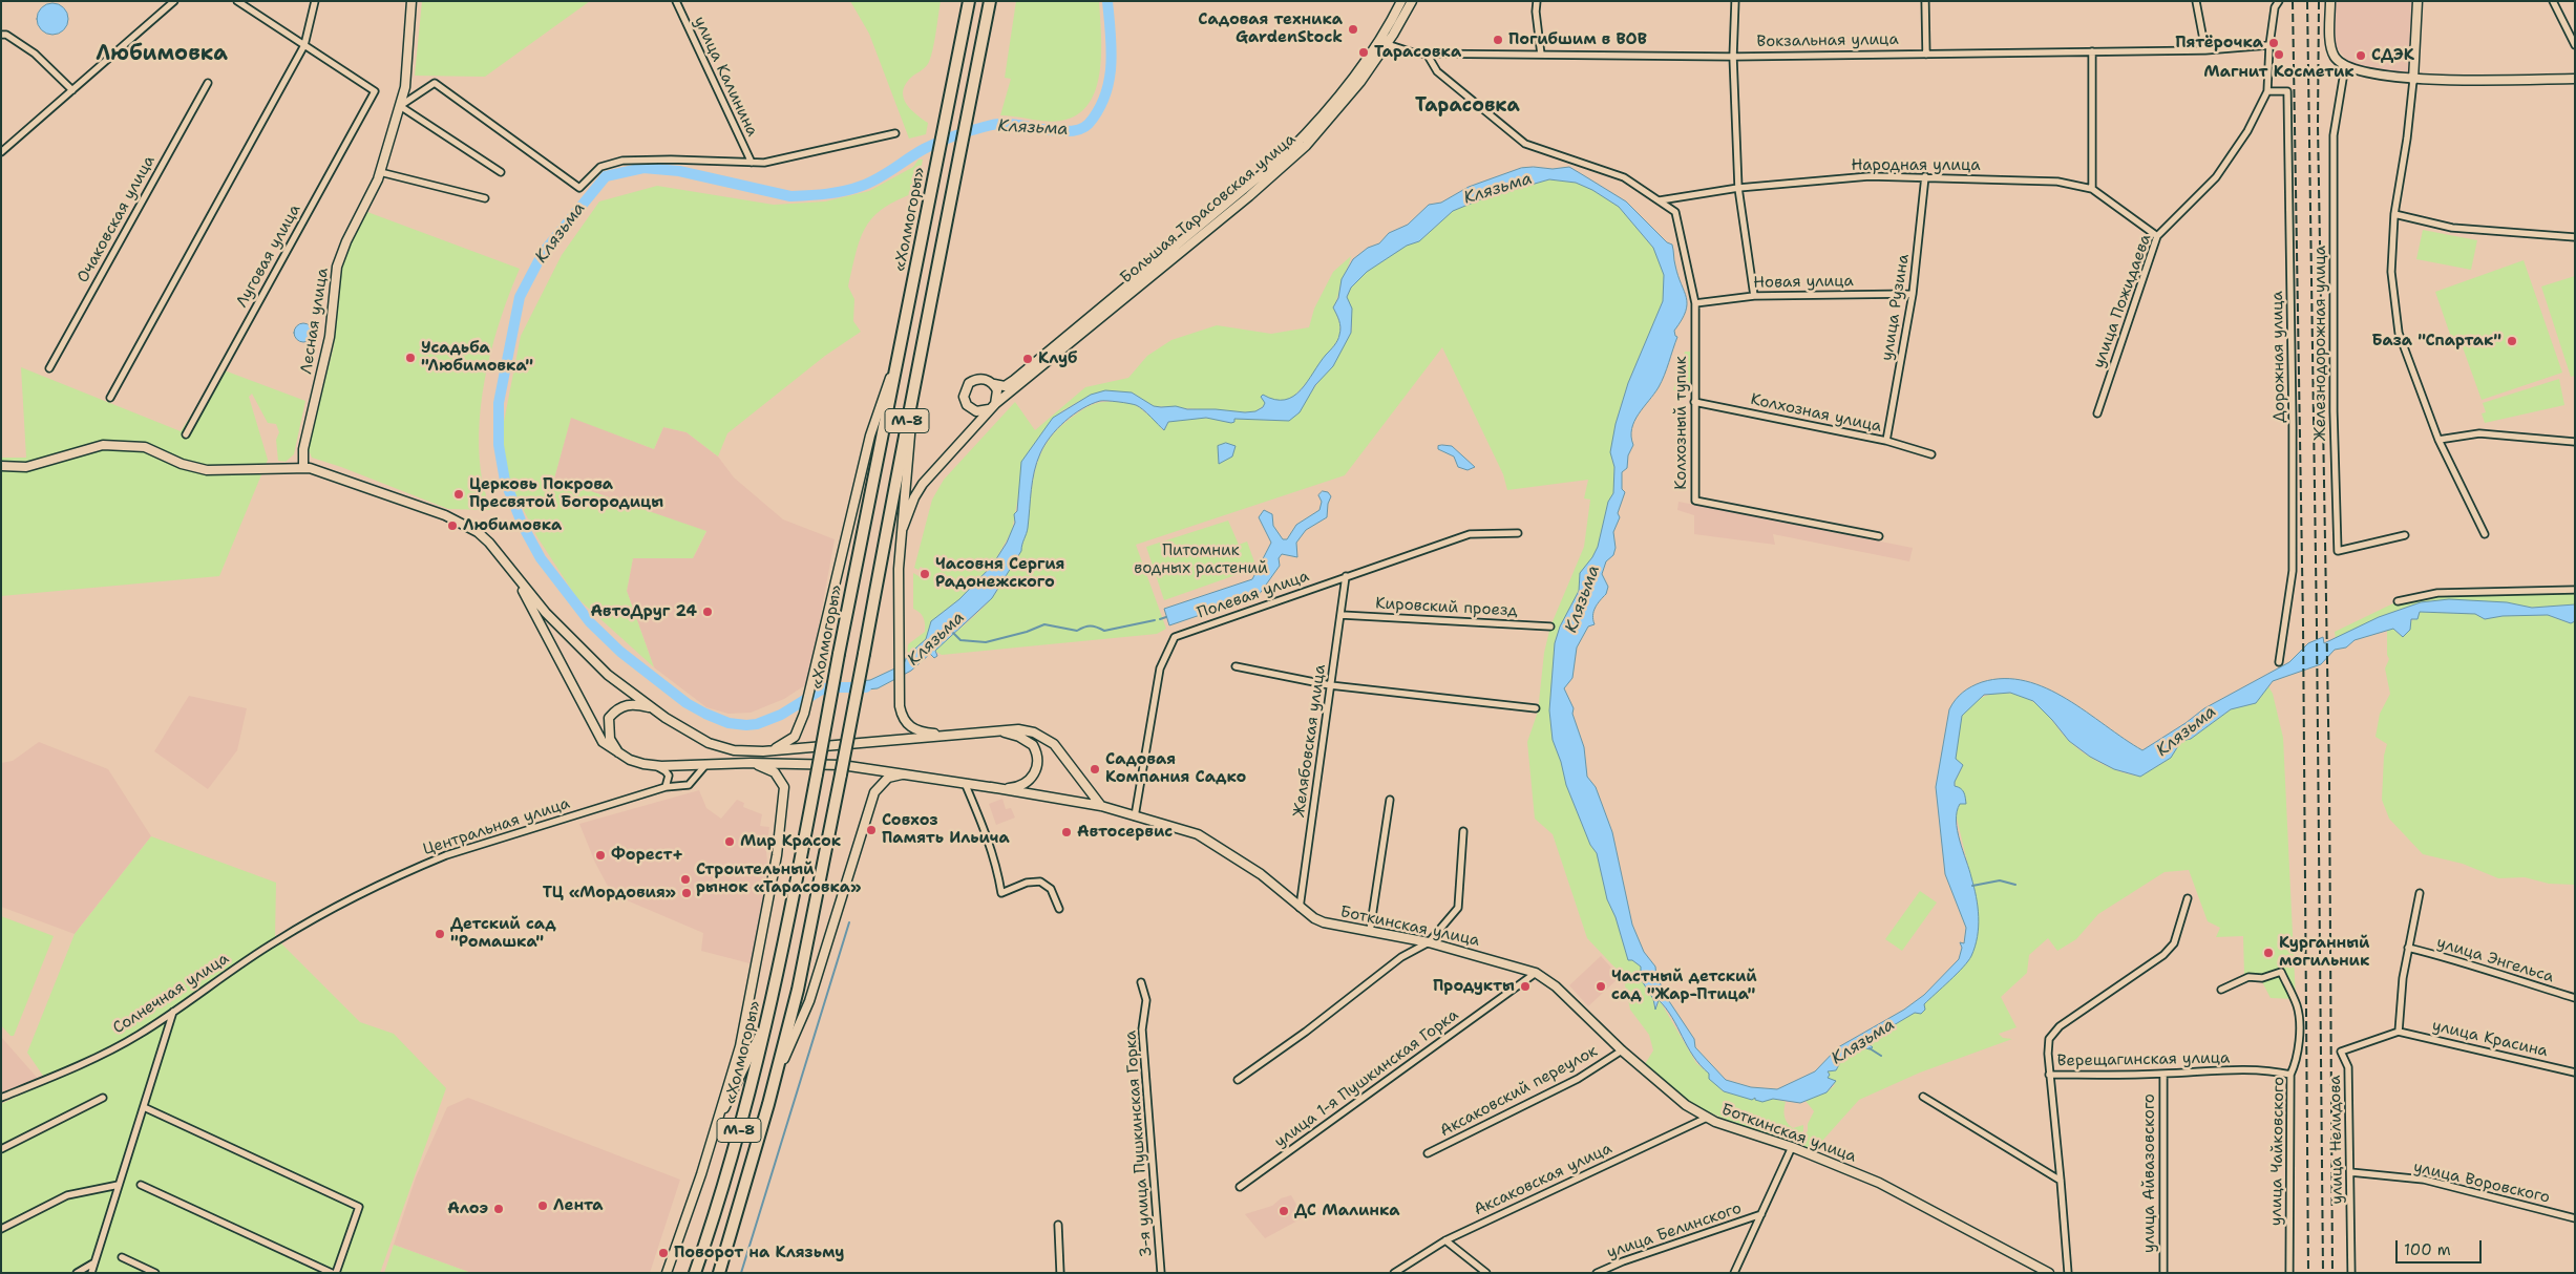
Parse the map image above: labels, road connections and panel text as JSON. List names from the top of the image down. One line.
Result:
{"streets":{"highway":["«Холмогоры»","М-8"],"main road":["Большая Тарасовская улица","Лесная улица","Боткинская улица"],"street":["Вокзальная улица","улица Калинина","Народная улица","Очаковская улица","Луговая улица","Новая улица","улица Пожидаева","улица Рузина","Железнодорожная улица","Дорожная улица","Колхозная улица","Колхозный тупик","Полевая улица","Кировский проезд","Желябовская улица","Центральная улица","улица Энгельса","Солнечная улица","улица Красина","Верещагинская улица","улица 1-я Пушкинская Горка","Аксаковский переулок","улица Нелидова","3-я улица Пушкинская Горка","улица Чайковского","улица Айвазовского","Аксаковская улица","улица Воровского","улица Белинского"]},"crossings":[["Вокзальная улица","Большая Тарасовская улица"],["Вокзальная улица","улица Пожидаева"],["Вокзальная улица","Колхозный тупик"],["Народная улица","улица Пожидаева"],["Народная улица","улица Рузина"],["Народная улица","Колхозный тупик"],["Новая улица","улица Рузина"],["Новая улица","Колхозный тупик"],["улица Пожидаева","Дорожная улица"],["улица Рузина","Колхозная улица"],["Колхозная улица","Колхозный тупик"],["Полевая улица","Желябовская улица"],["Полевая улица","Боткинская улица"],["Кировский проезд","Желябовская улица"],["Желябовская улица","Боткинская улица"],["Центральная улица","Солнечная улица"],["Боткинская улица","улица 1-я Пушкинская Горка"],["Боткинская улица","Аксаковский переулок"],["Боткинская улица","Аксаковская улица"],["улица Красина","улица Нелидова"],["Верещагинская улица","улица Чайковского"],["Верещагинская улица","улица Айвазовского"],["улица Нелидова","улица Воровского"]],"districts":["Любимовка","Тарасовка"],"water":["Клязьма"],"parks":["Питомник водных растений"],"places":["Садовая техника GardenStock","Погибшим в ВОВ","Пятёрочка","Тарасовка","Магнит Косметик","СДЭК","База \"Спартак\"","Усадьба \"Любимовка\"","Клуб","Церковь Покрова Пресвятой Богородицы","Любимовка","Часовня Сергия Радонежского","АвтоДруг 24","Садовая Компания Садко","Совхоз Память Ильича","Автосервис","Мир Красок","Форест+","Строительный рынок «Тарасовка»","ТЦ «Мордовия»","Детский сад \"Ромашка\"","Курганный могильник","Продукты","Частный детский сад \"Жар-Птица\"","Лента","Алоэ","ДС Малинка","Поворот на Клязьму"],"scale_bar":"100 m"}
